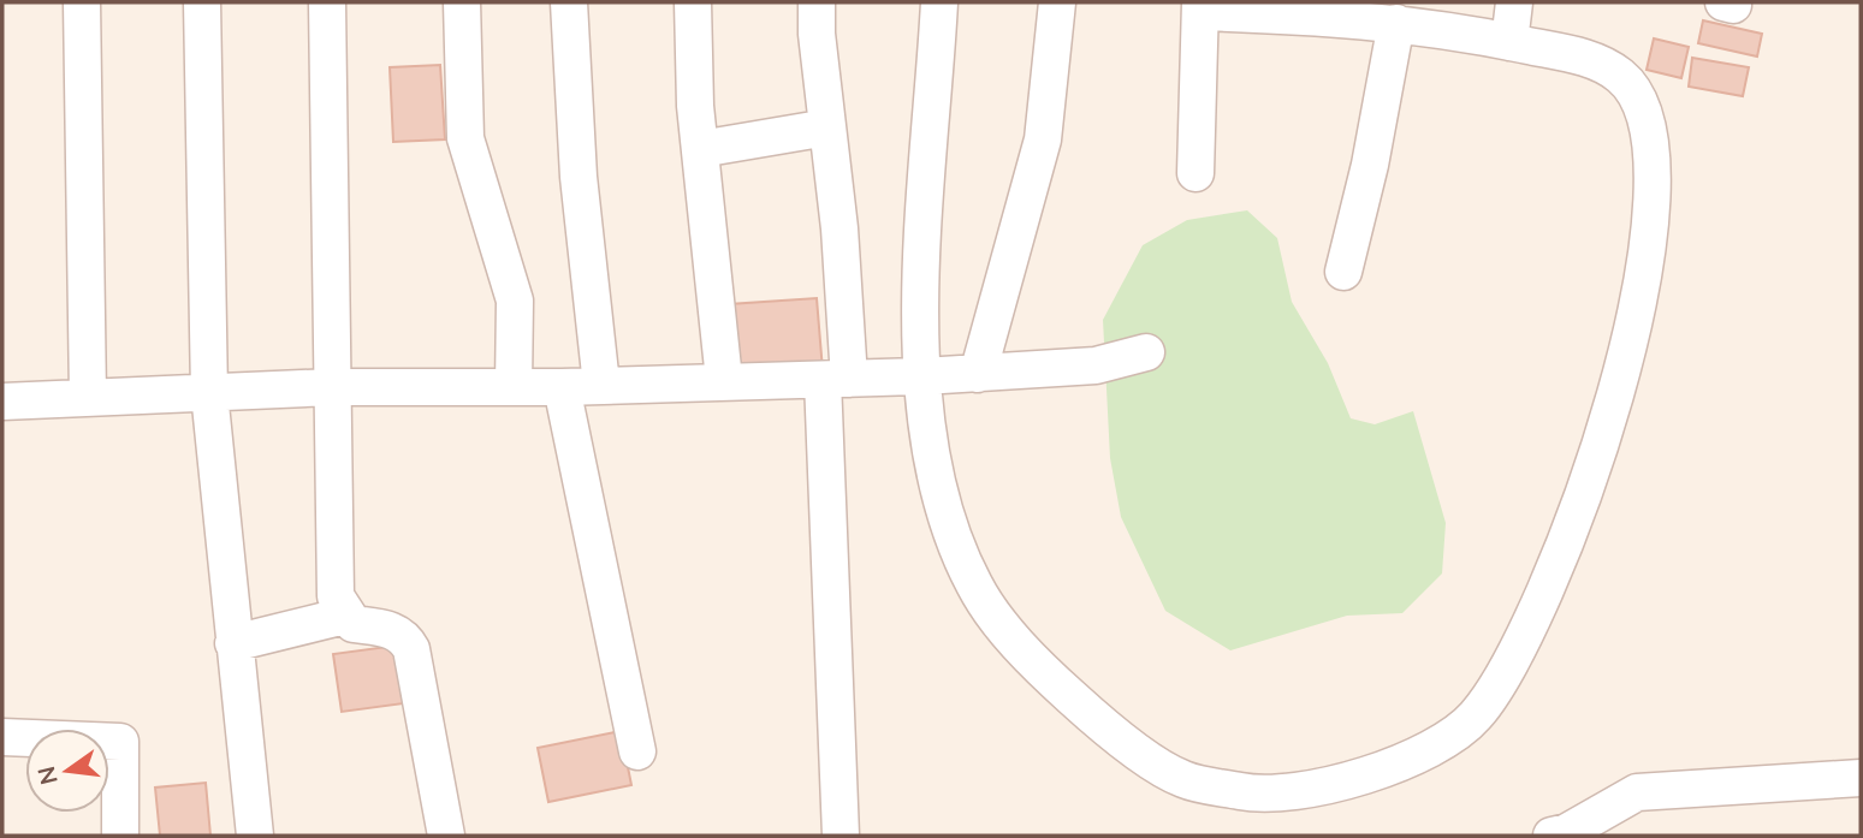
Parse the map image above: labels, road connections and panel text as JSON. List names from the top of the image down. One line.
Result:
{"north":"left"}
